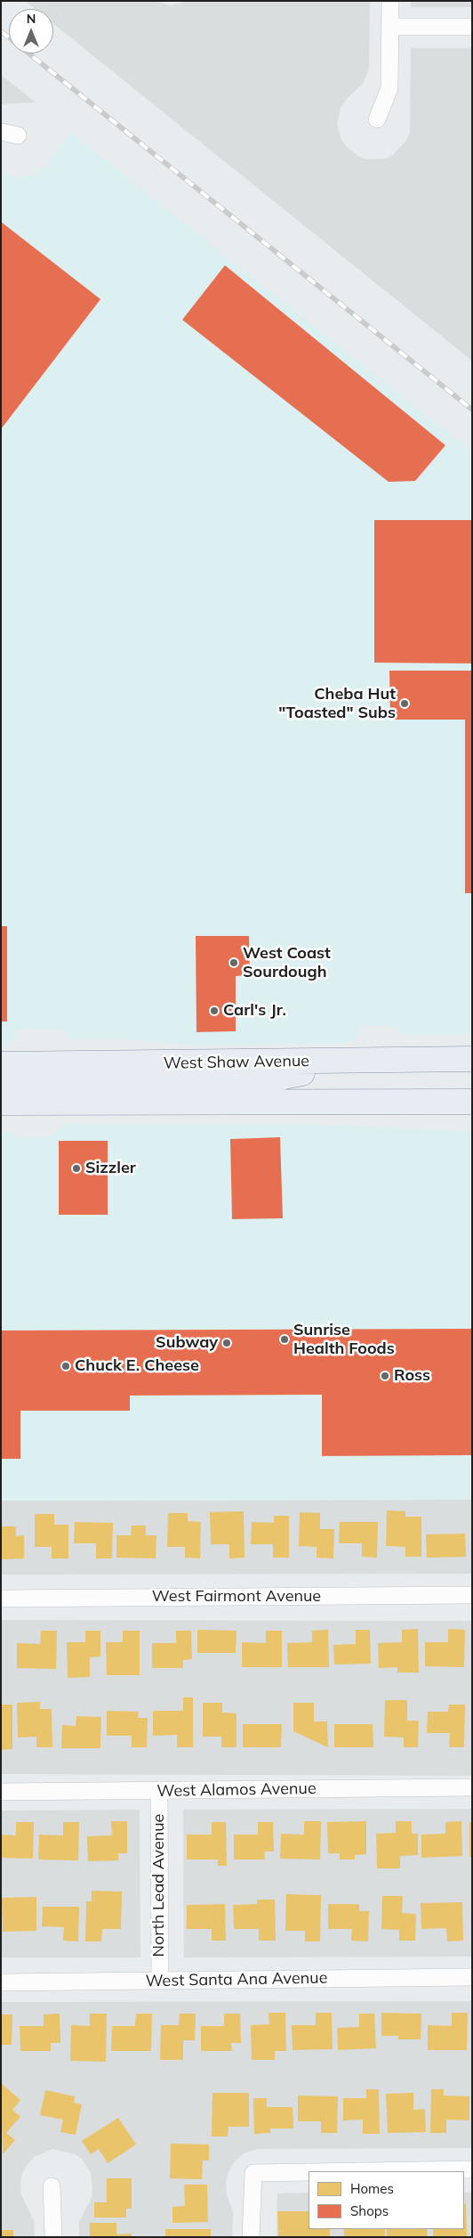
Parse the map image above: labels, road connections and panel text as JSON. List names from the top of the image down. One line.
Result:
{"streets":{"main road":["West Shaw Avenue"],"street":["West Fairmont Avenue","West Alamos Avenue","North Lead Avenue","West Santa Ana Avenue"]},"crossings":[["West Alamos Avenue","North Lead Avenue"],["North Lead Avenue","West Santa Ana Avenue"]],"places":["Cheba Hut \"Toasted\" Subs","West Coast Sourdough","Carl's Jr.","Sizzler","Sunrise Health Foods","Subway","Chuck E. Cheese","Ross"],"legend":["Homes","Shops"],"north":"top"}
